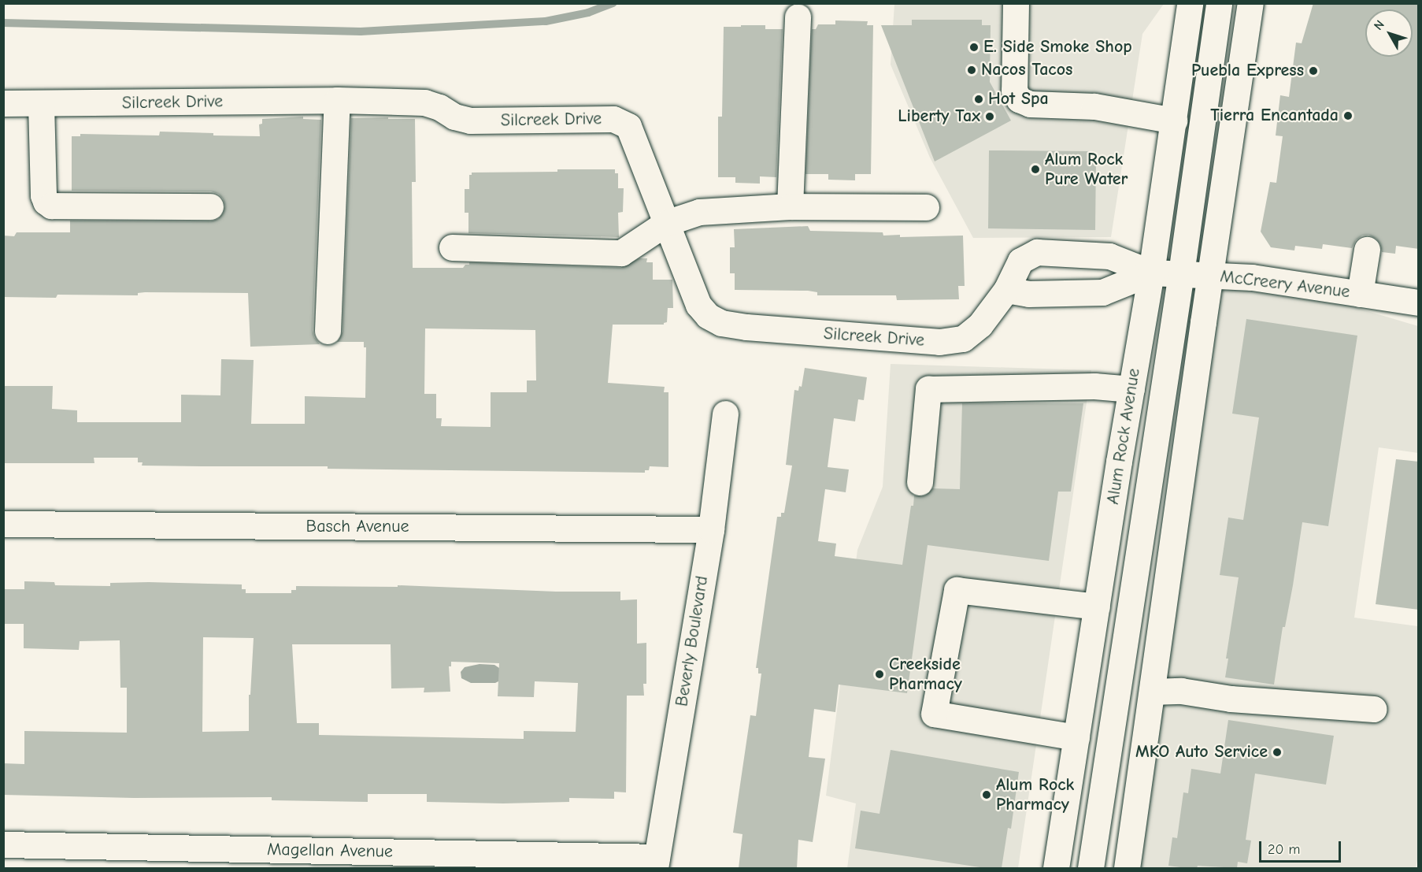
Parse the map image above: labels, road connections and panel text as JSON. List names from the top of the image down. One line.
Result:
{"streets":{"street":["Silcreek Drive","McCreery Avenue","Alum Rock Avenue","Basch Avenue","Beverly Boulevard","Magellan Avenue"]},"crossings":[["Silcreek Drive","McCreery Avenue"],["Silcreek Drive","Alum Rock Avenue"],["McCreery Avenue","Alum Rock Avenue"],["Basch Avenue","Beverly Boulevard"],["Beverly Boulevard","Magellan Avenue"]],"places":["E. Side Smoke Shop","Nacos Tacos","Puebla Express","Hot Spa","Tierra Encantada","Liberty Tax","Alum Rock Pure Water","Creekside Pharmacy","MKO Auto Service","Alum Rock Pharmacy"],"scale_bar":"20 m","north":"top left"}
